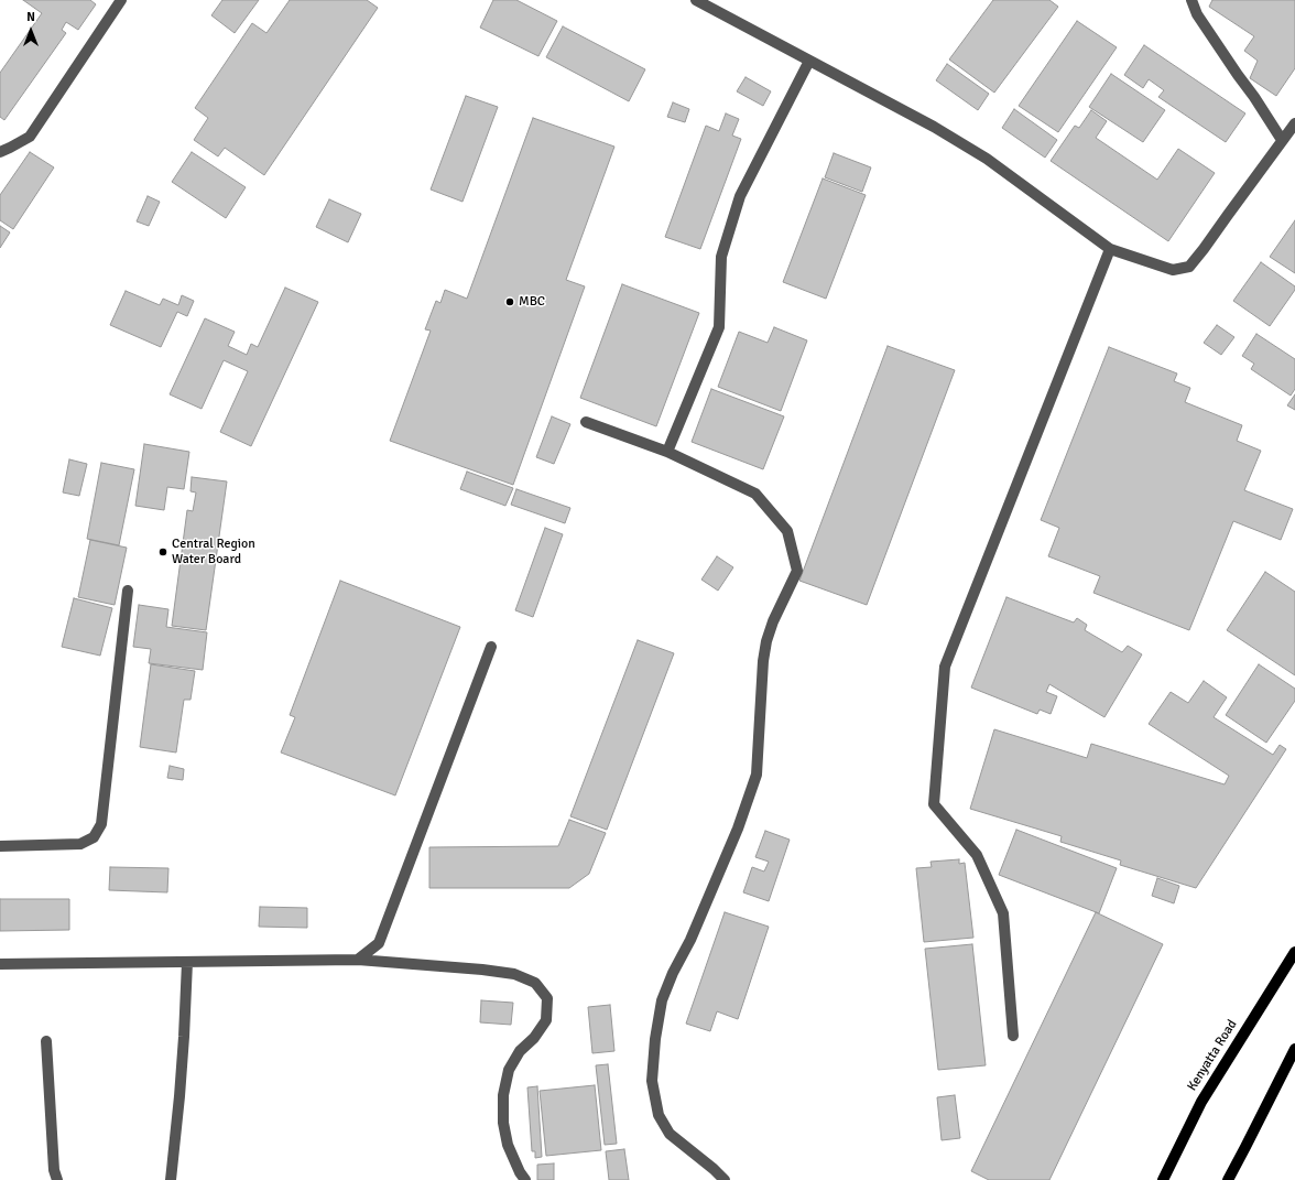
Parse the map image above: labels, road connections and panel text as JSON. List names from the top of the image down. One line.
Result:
{"streets":{"main road":["Kenyatta Road"]},"places":["MBC","Central Region Water Board"],"north":"top"}
